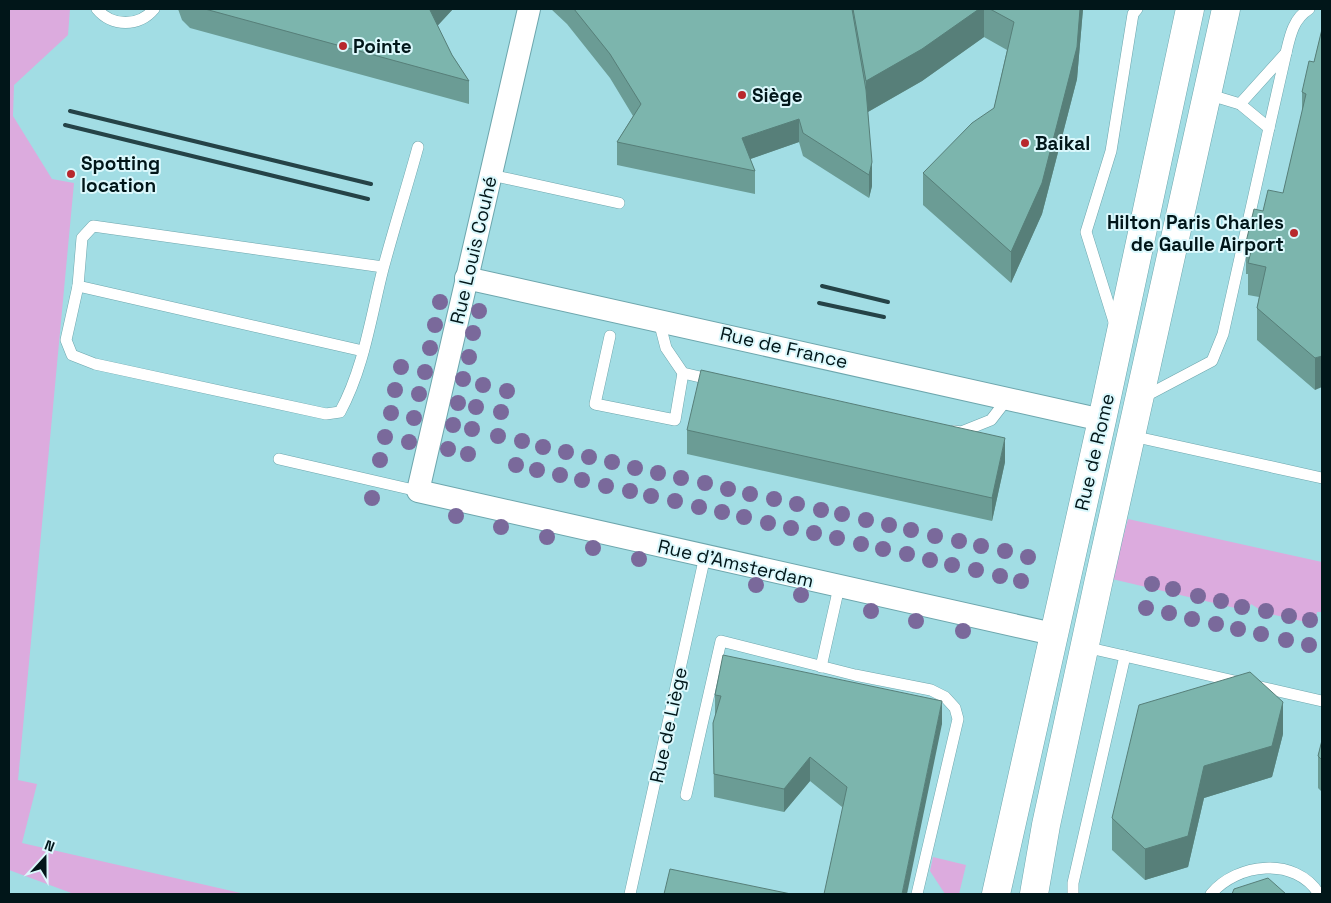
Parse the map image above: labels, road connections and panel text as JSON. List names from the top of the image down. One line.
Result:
{"streets":{"main road":["Rue de Rome"],"street":["Rue Louis Couhé","Rue de France","Rue d'Amsterdam"],"lane":["Rue de Liège"]},"crossings":[["Rue Louis Couhé","Rue de France"],["Rue Louis Couhé","Rue d'Amsterdam"],["Rue de France","Rue de Rome"],["Rue de Rome","Rue d'Amsterdam"],["Rue d'Amsterdam","Rue de Liège"]],"places":["Pointe","Siège","Baikal","Spotting location","Hilton Paris Charles de Gaulle Airport"],"north":"top"}
